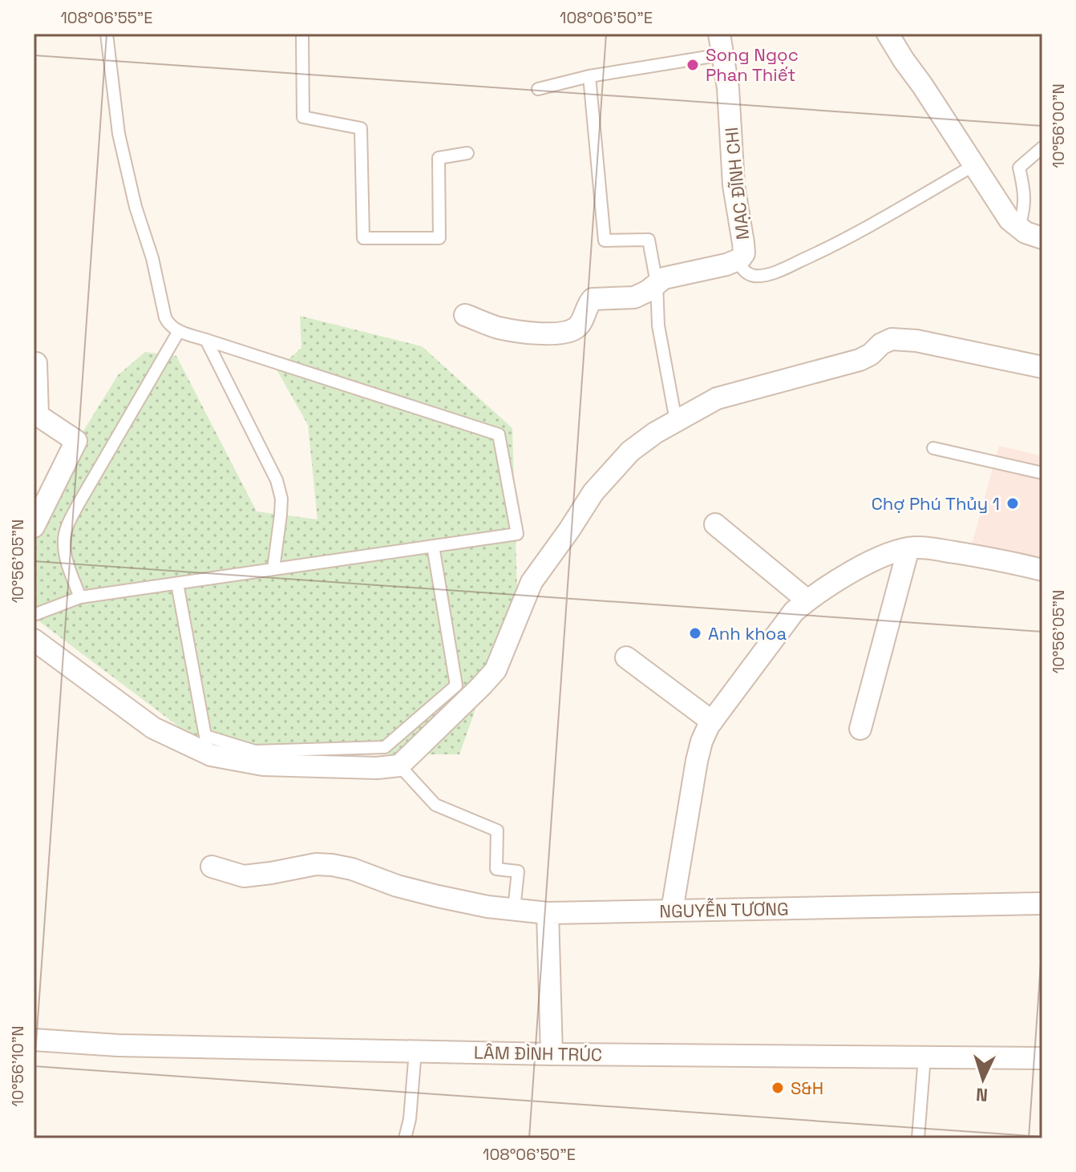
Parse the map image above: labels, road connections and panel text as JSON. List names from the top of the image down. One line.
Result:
{"streets":{"street":["MẠC ĐĨNH CHI","NGUYỄN TƯƠNG","LÂM ĐÌNH TRÚC"]},"places":["Song Ngọc Phan Thiết","Chợ Phú Thủy 1","Anh khoa","S&H"],"north":"bottom","coordinates":["108°06'55\"E","108°06'50\"E","10°56'00\"N","10°56'05\"N","10°56'10\"N"]}
